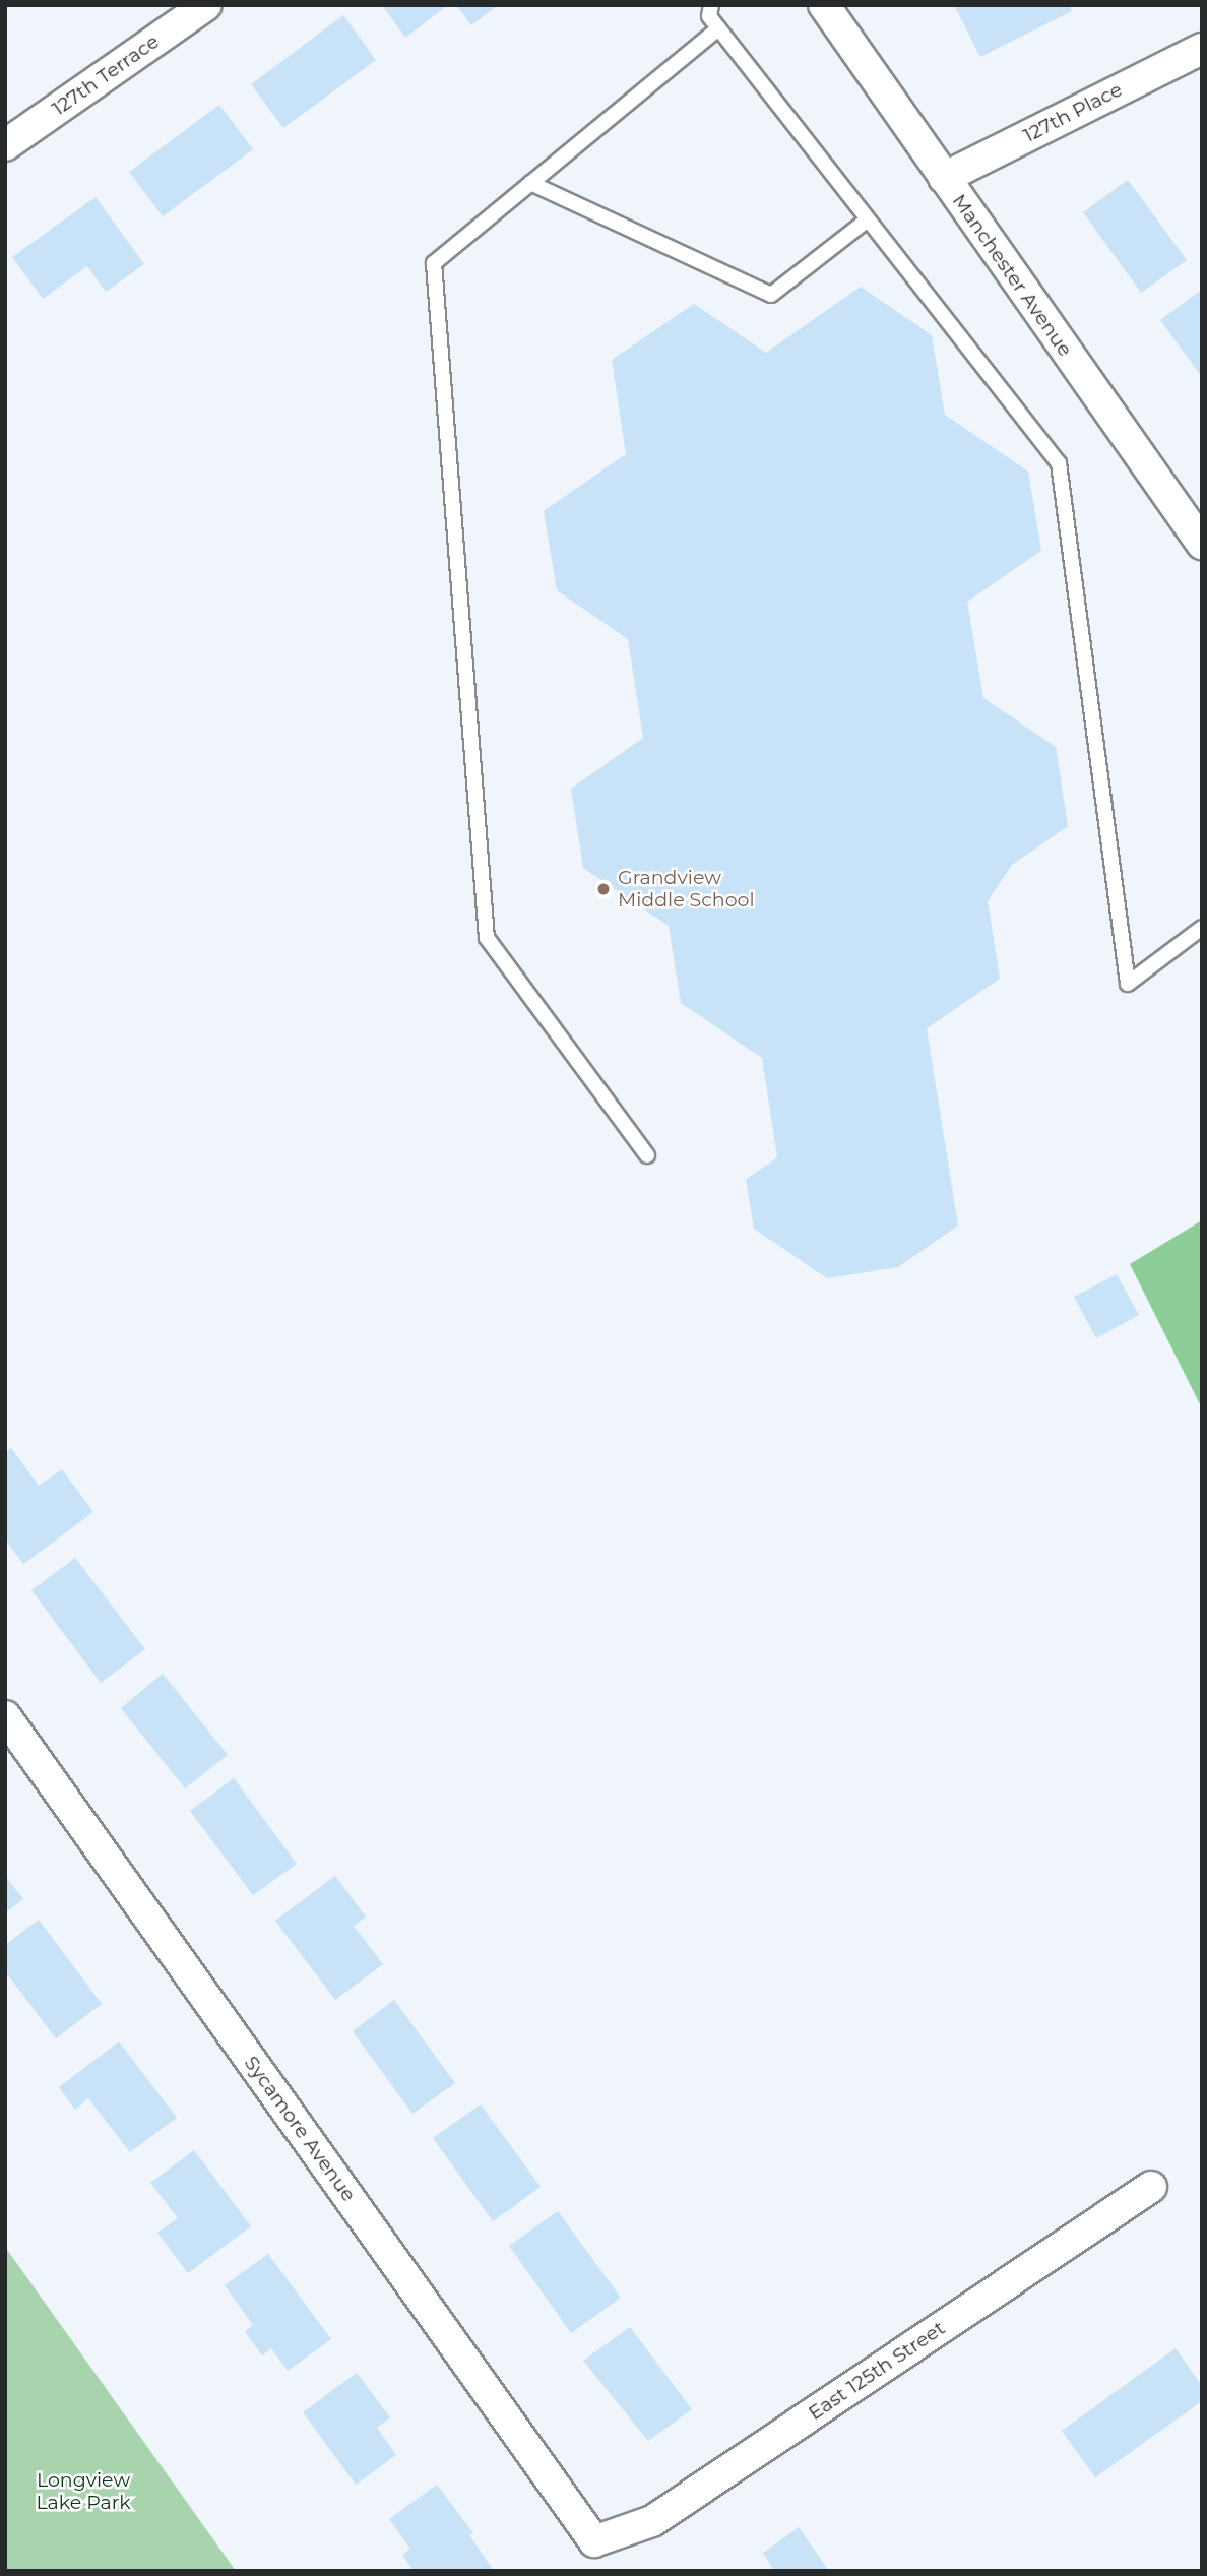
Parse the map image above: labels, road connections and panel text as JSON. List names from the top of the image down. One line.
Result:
{"streets":{"street":["127th Terrace","127th Place","Manchester Avenue","Sycamore Avenue","East 125th Street"]},"crossings":[["127th Place","Manchester Avenue"],["Sycamore Avenue","East 125th Street"]],"parks":["Longview Lake Park"],"places":["Grandview Middle School"]}
